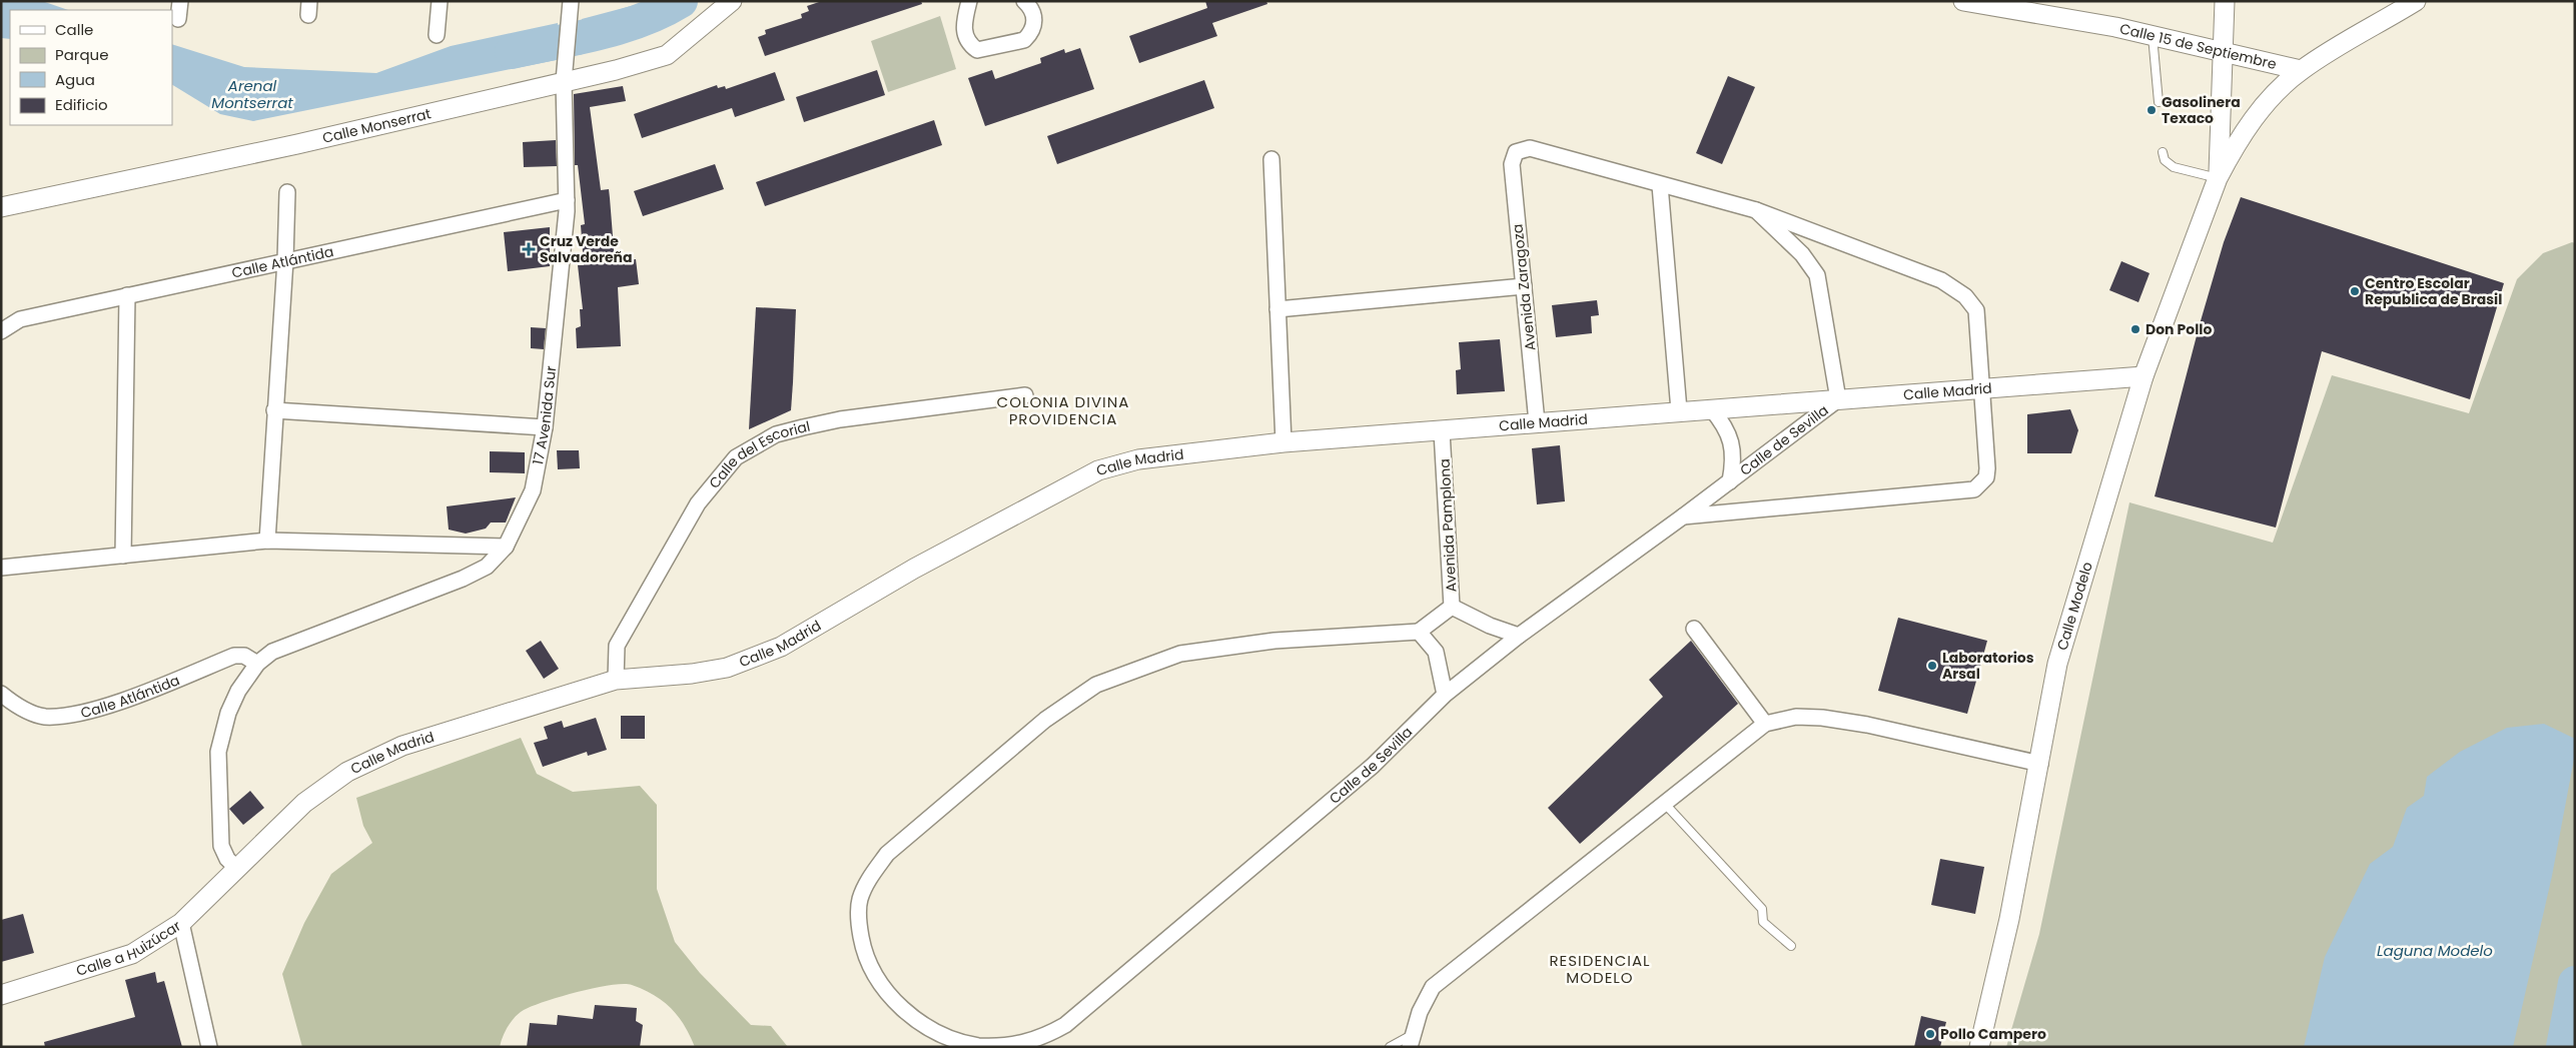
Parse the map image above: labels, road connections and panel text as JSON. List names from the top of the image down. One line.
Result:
{"streets":{"street":["Calle 15 de Septiembre","Calle Monserrat","Calle Atlántida","Avenida Zaragoza","Calle Madrid","17 Avenida Sur","Calle de Sevilla","Calle del Escorial","Avenida Pamplona","Calle Modelo","Calle a Huizúcar"]},"crossings":[["Calle 15 de Septiembre","Calle Modelo"],["Calle Monserrat","17 Avenida Sur"],["Calle Atlántida","17 Avenida Sur"],["Avenida Zaragoza","Calle Madrid"],["Calle Madrid","Calle de Sevilla"],["Calle Madrid","Calle del Escorial"],["Calle Madrid","Avenida Pamplona"],["Calle Madrid","Calle Modelo"],["Calle Madrid","Calle a Huizúcar"],["Calle de Sevilla","Avenida Pamplona"]],"districts":["COLONIA DIVINA PROVIDENCIA","RESIDENCIAL MODELO"],"water":["Arenal Montserrat","Laguna Modelo"],"places":{"other":["Gasolinera Texaco","Centro Escolar Republica de Brasil","Don Pollo","Laboratorios Arsal","Pollo Campero"],"health":["Cruz Verde Salvadoreña"]},"legend":["Calle","Parque","Agua","Edificio"]}
